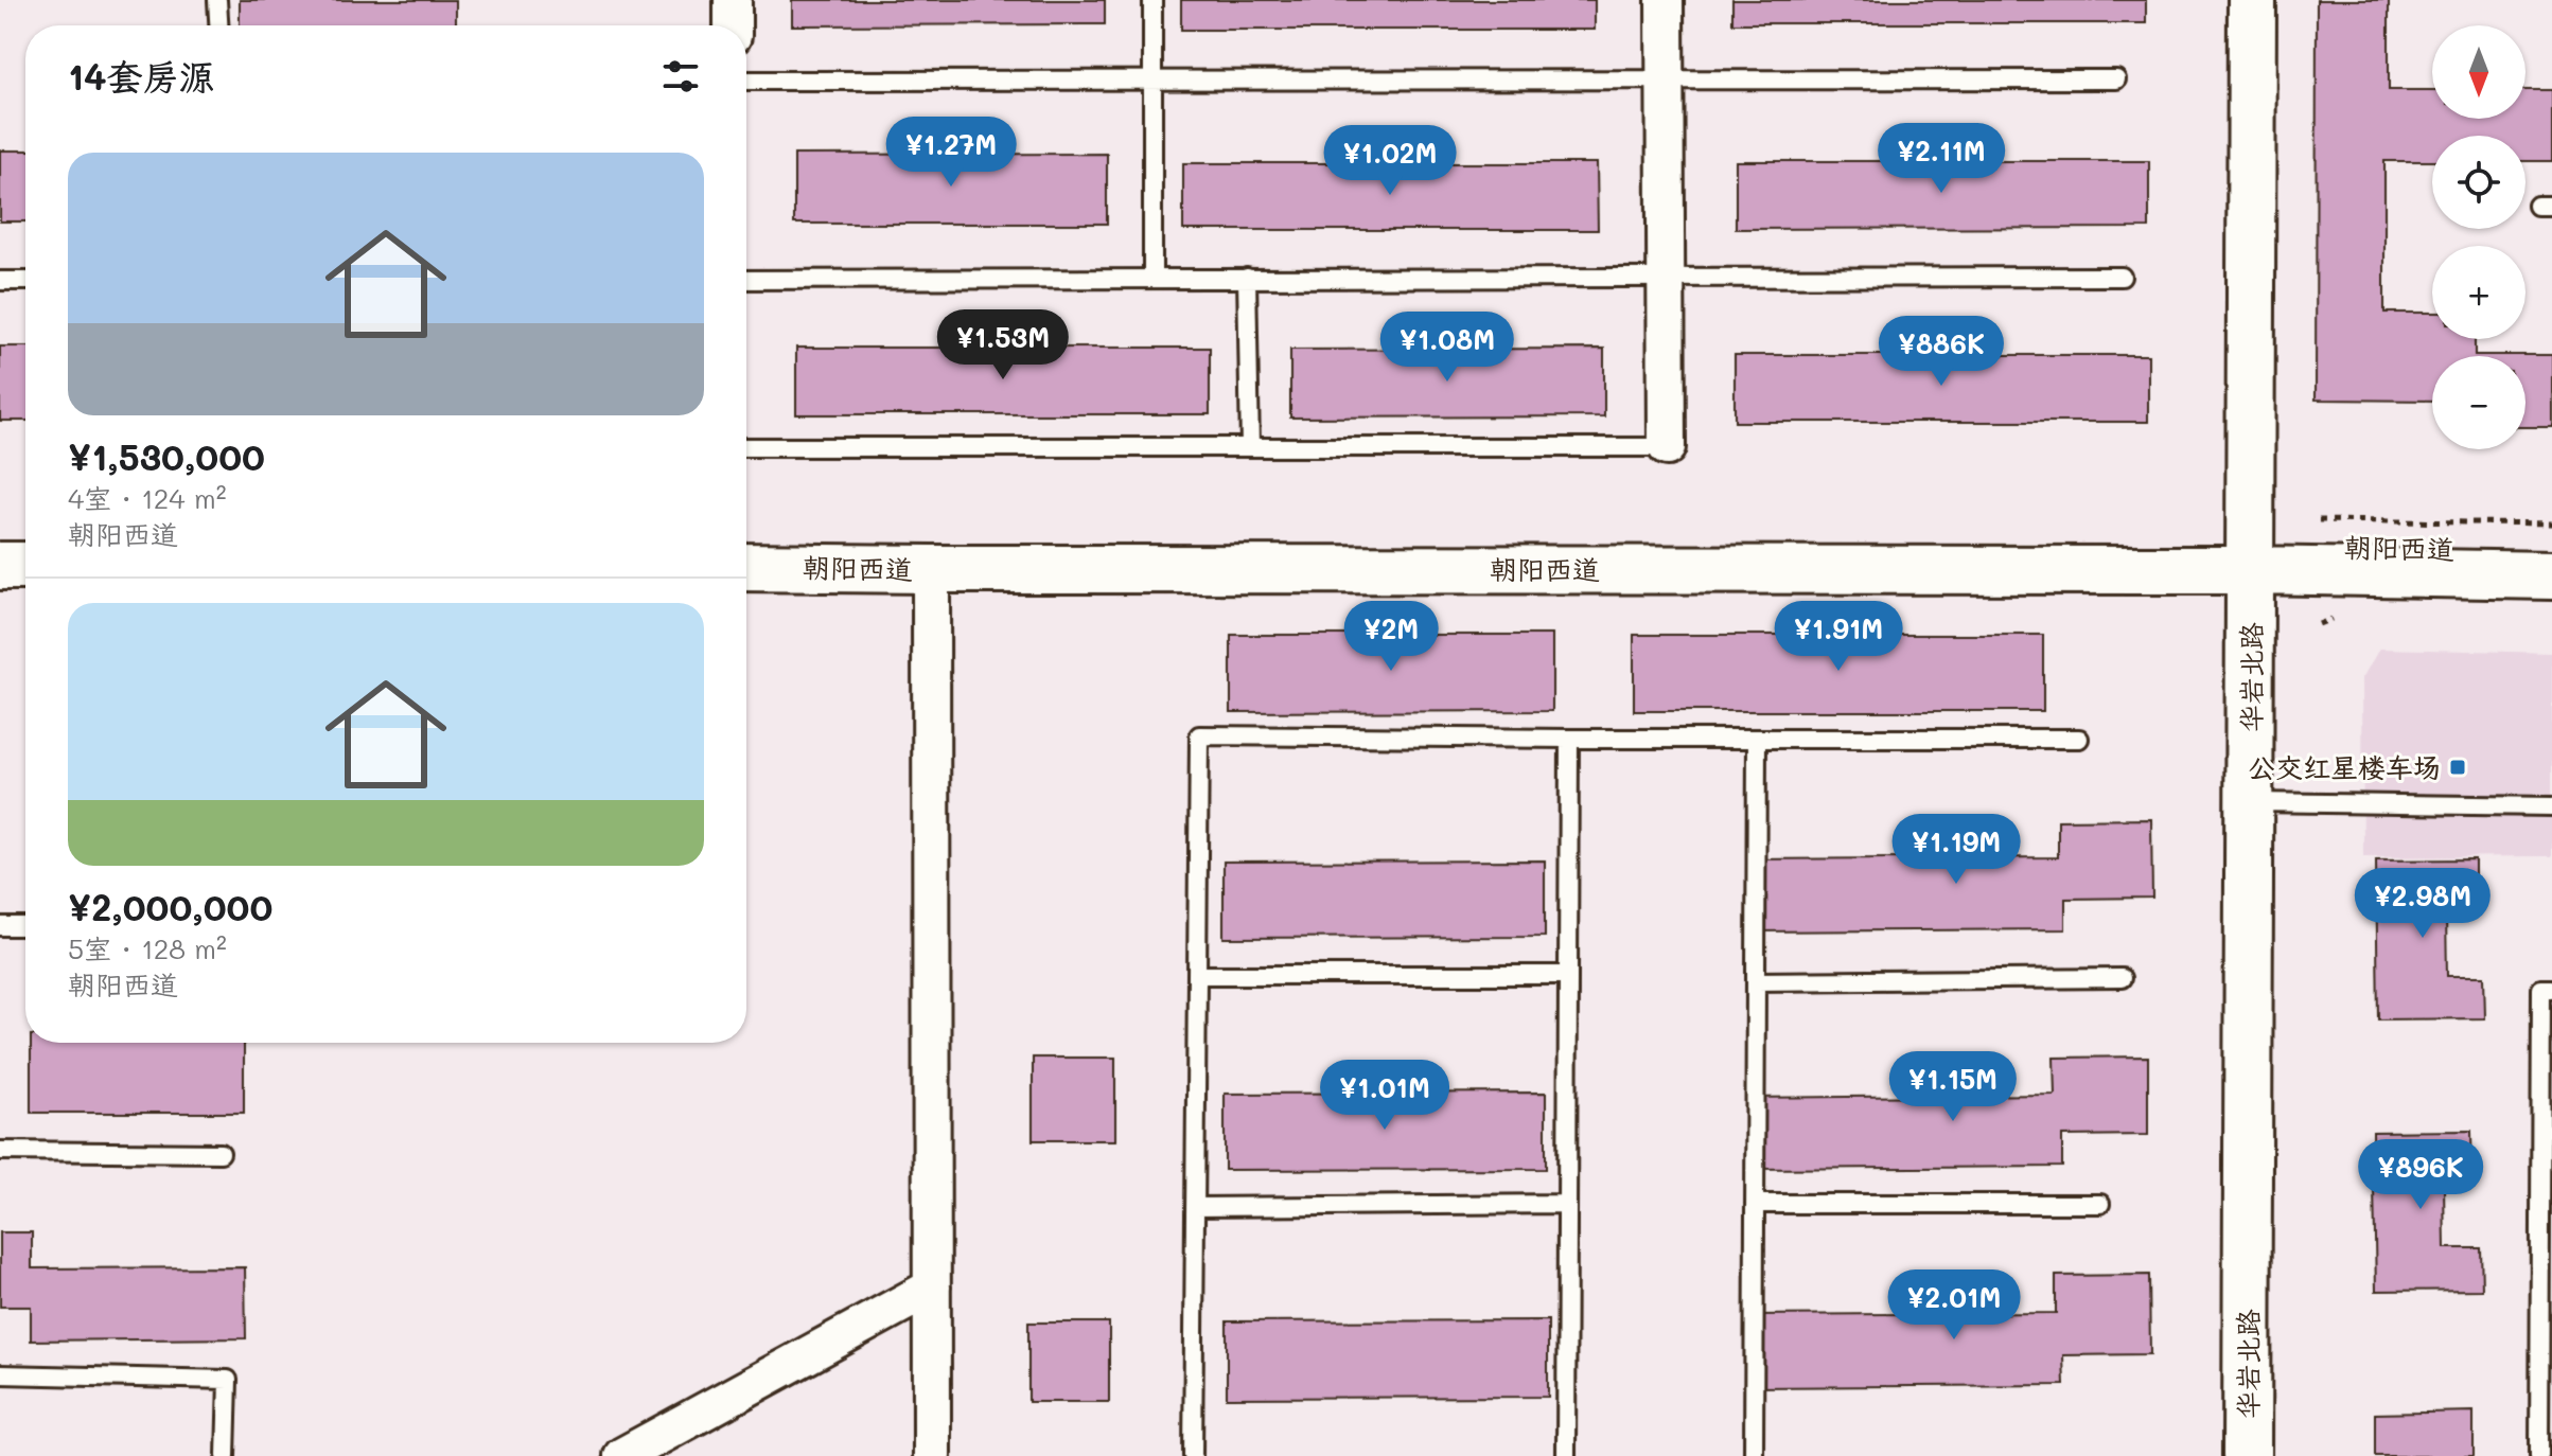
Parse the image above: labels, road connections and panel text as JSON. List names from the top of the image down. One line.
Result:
{"streets":{"main road":["朝阳西道","华岩北路"]},"crossings":[["朝阳西道","华岩北路"]],"places":{"transit":["公交红星楼车场"]},"north":"bottom","page":{"map_buttons":["+","−"],"heading":"14套房源","price":["¥1.27M","¥2.11M","¥1.02M","¥1.53M","¥1.08M","¥886K","¥2M","¥1.91M","¥1.19M","¥2.98M","¥1.15M","¥1.01M","¥896K","¥2.01M"],"list":[{"name":"¥1,530,000","note":"4室 · 124 m² · 朝阳西道"},{"name":"¥2,000,000","note":"5室 · 128 m² · 朝阳西道"}]}}
